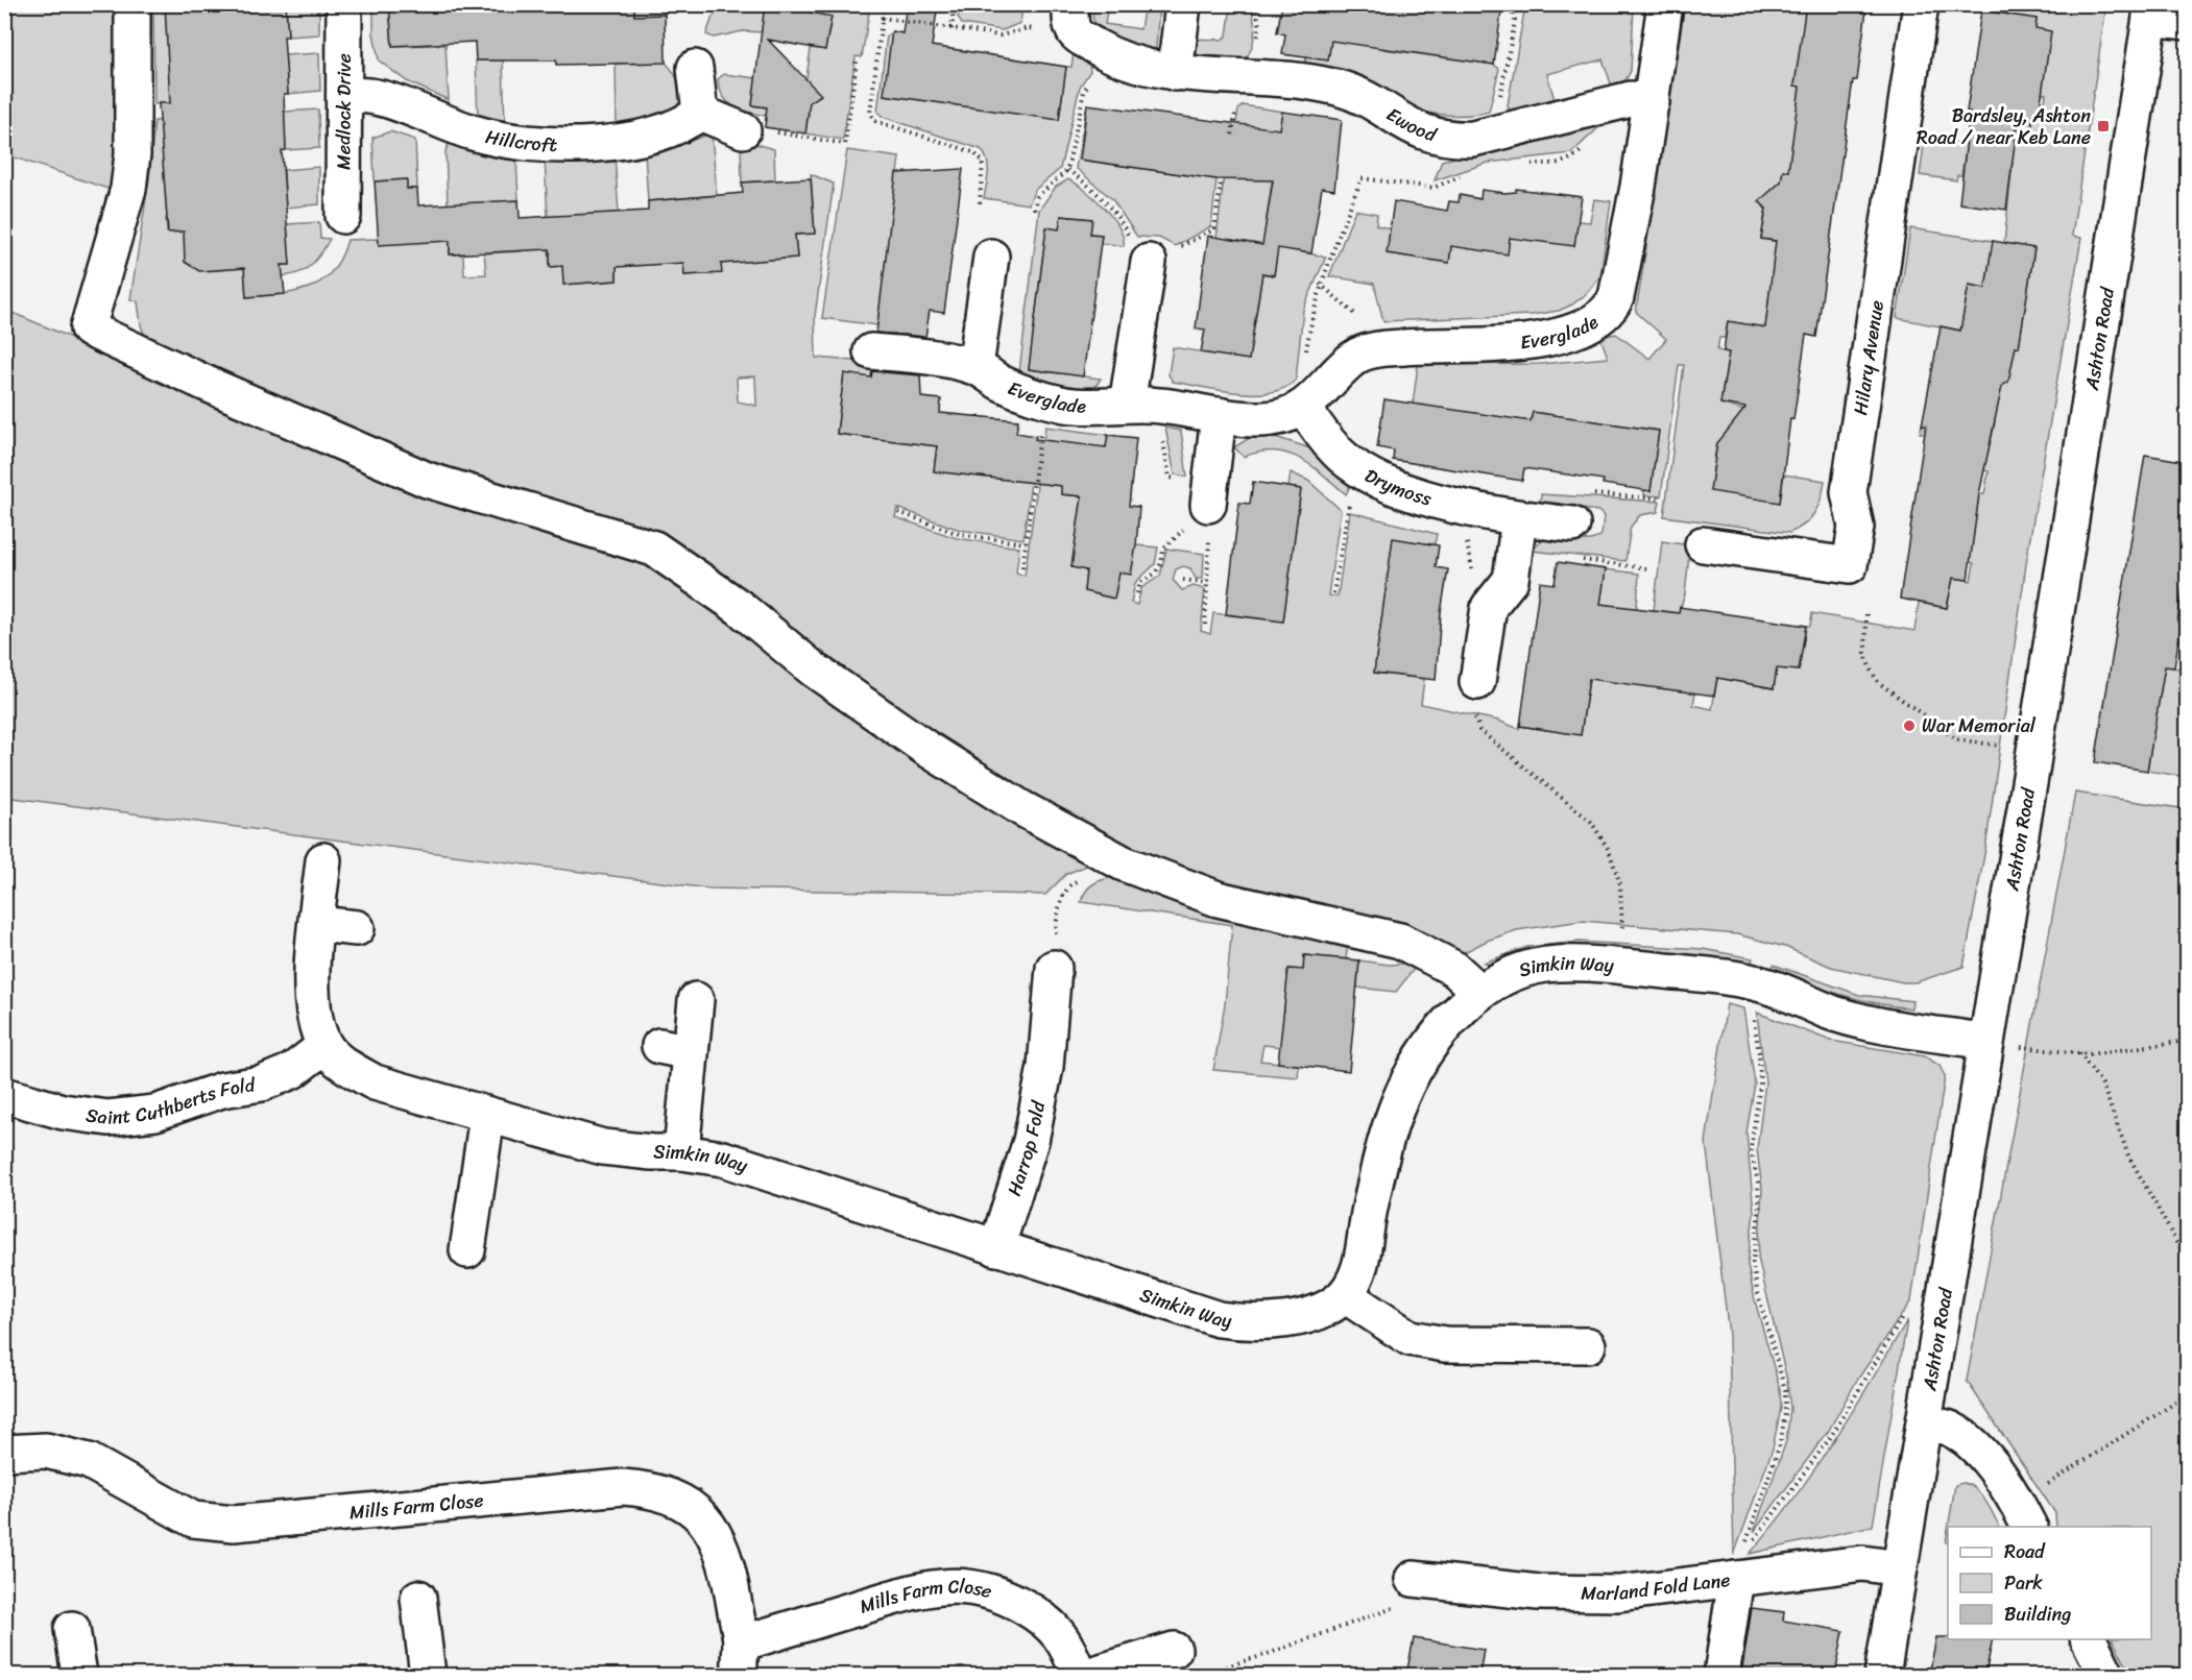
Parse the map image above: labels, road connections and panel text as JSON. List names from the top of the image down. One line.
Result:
{"streets":{"main road":["Medlock Drive","Ewood","Hillcroft","Everglade","Ashton Road","Hilary Avenue","Drymoss","Simkin Way","Saint Cuthberts Fold","Harrop Fold","Mills Farm Close","Marland Fold Lane"]},"crossings":[["Medlock Drive","Hillcroft"],["Ewood","Everglade"],["Everglade","Drymoss"],["Ashton Road","Simkin Way"],["Ashton Road","Marland Fold Lane"],["Simkin Way","Saint Cuthberts Fold"],["Simkin Way","Harrop Fold"]],"places":{"transit":["Bardsley, Ashton Road / near Keb Lane"],"other":["War Memorial"]},"legend":["Road","Park","Building"]}
